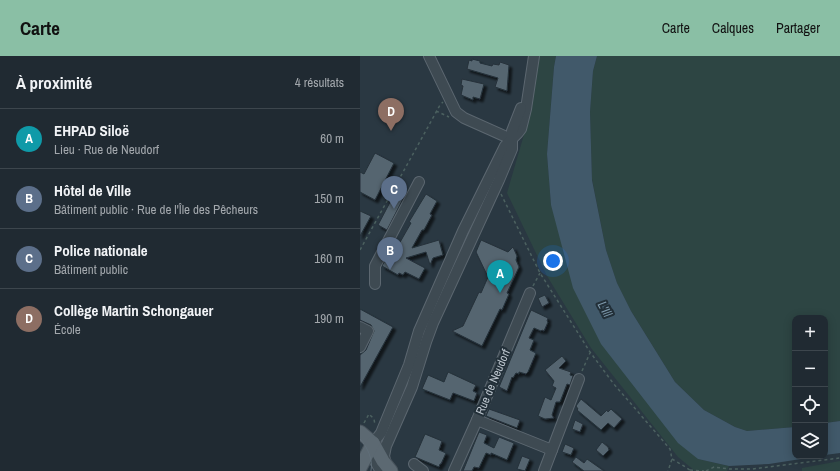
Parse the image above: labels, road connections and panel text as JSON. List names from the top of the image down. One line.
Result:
{"streets":{"street":["Rue de Neudorf"]},"water":["L'Ill"],"page":{"header":"Carte","nav":["Carte","Calques","Partager"],"heading":["À proximité","4 résultats"],"pins":["D","C","B","A"],"list":[{"mark":"A","name":"EHPAD Siloë","note":"Lieu · Rue de Neudorf","value":"60 m"},{"mark":"B","name":"Hôtel de Ville","note":"Bâtiment public · Rue de l'Île des Pêcheurs","value":"150 m"},{"mark":"C","name":"Police nationale","note":"Bâtiment public","value":"160 m"},{"mark":"D","name":"Collège Martin Schongauer","note":"École","value":"190 m"}],"map_buttons":["+","−"]}}
